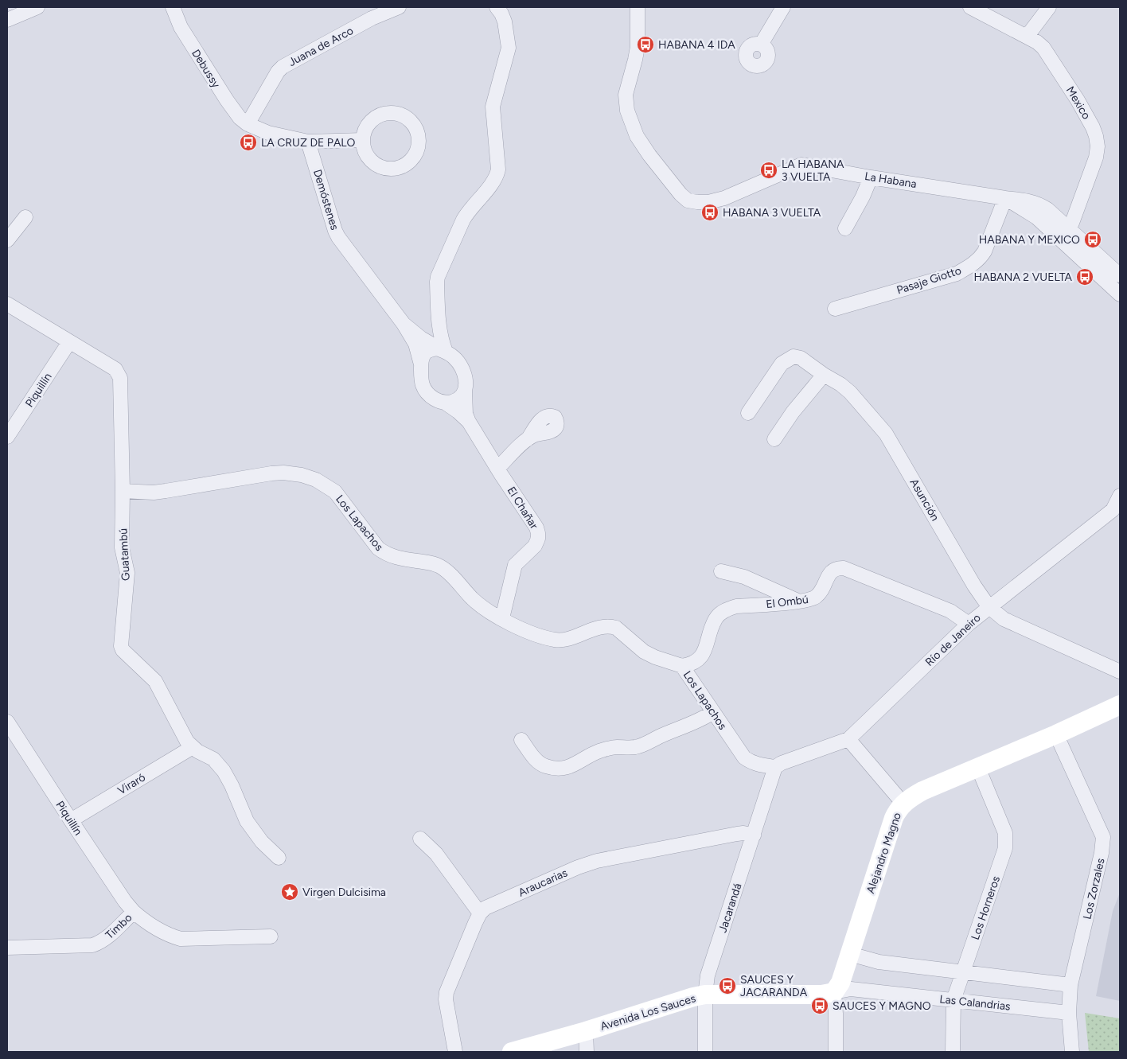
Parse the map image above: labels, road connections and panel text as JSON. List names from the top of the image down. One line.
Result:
{"streets":{"main road":["Alejandro Magno","Avenida Los Sauces"],"street":["Juana de Arco","Debussy","Mexico","La Habana","Demóstenes","Pasaje Giotto","Piquillín","Asunción","El Chañar","Los Lapachos","Guatambú","El Ombú","Río de Janeiro","Viraró","Araucarias","Los Zorzales","Jacarandá","Los Horneros","Timbo","Las Calandrias"]},"crossings":[["Juana de Arco","Debussy"],["Mexico","La Habana"],["La Habana","Pasaje Giotto"],["Demóstenes","El Chañar"],["Piquillín","Guatambú"],["Piquillín","Viraró"],["Piquillín","Timbo"],["Asunción","Río de Janeiro"],["El Chañar","Los Lapachos"],["Los Lapachos","Guatambú"],["Los Lapachos","El Ombú"],["Los Lapachos","Río de Janeiro"],["Los Lapachos","Jacarandá"],["Guatambú","Viraró"],["El Ombú","Río de Janeiro"],["Río de Janeiro","Jacarandá"],["Alejandro Magno","Los Zorzales"],["Alejandro Magno","Los Horneros"],["Alejandro Magno","Las Calandrias"],["Alejandro Magno","Avenida Los Sauces"],["Araucarias","Jacarandá"],["Los Zorzales","Las Calandrias"],["Jacarandá","Avenida Los Sauces"],["Los Horneros","Las Calandrias"],["Las Calandrias","Avenida Los Sauces"]],"places":{"bus stop":["HABANA 4 IDA","LA CRUZ DE PALO","LA HABANA 3 VUELTA","HABANA 3 VUELTA","HABANA Y MEXICO","HABANA 2 VUELTA","SAUCES Y JACARANDA","SAUCES Y MAGNO"],"place":["Virgen Dulcisima"]}}
